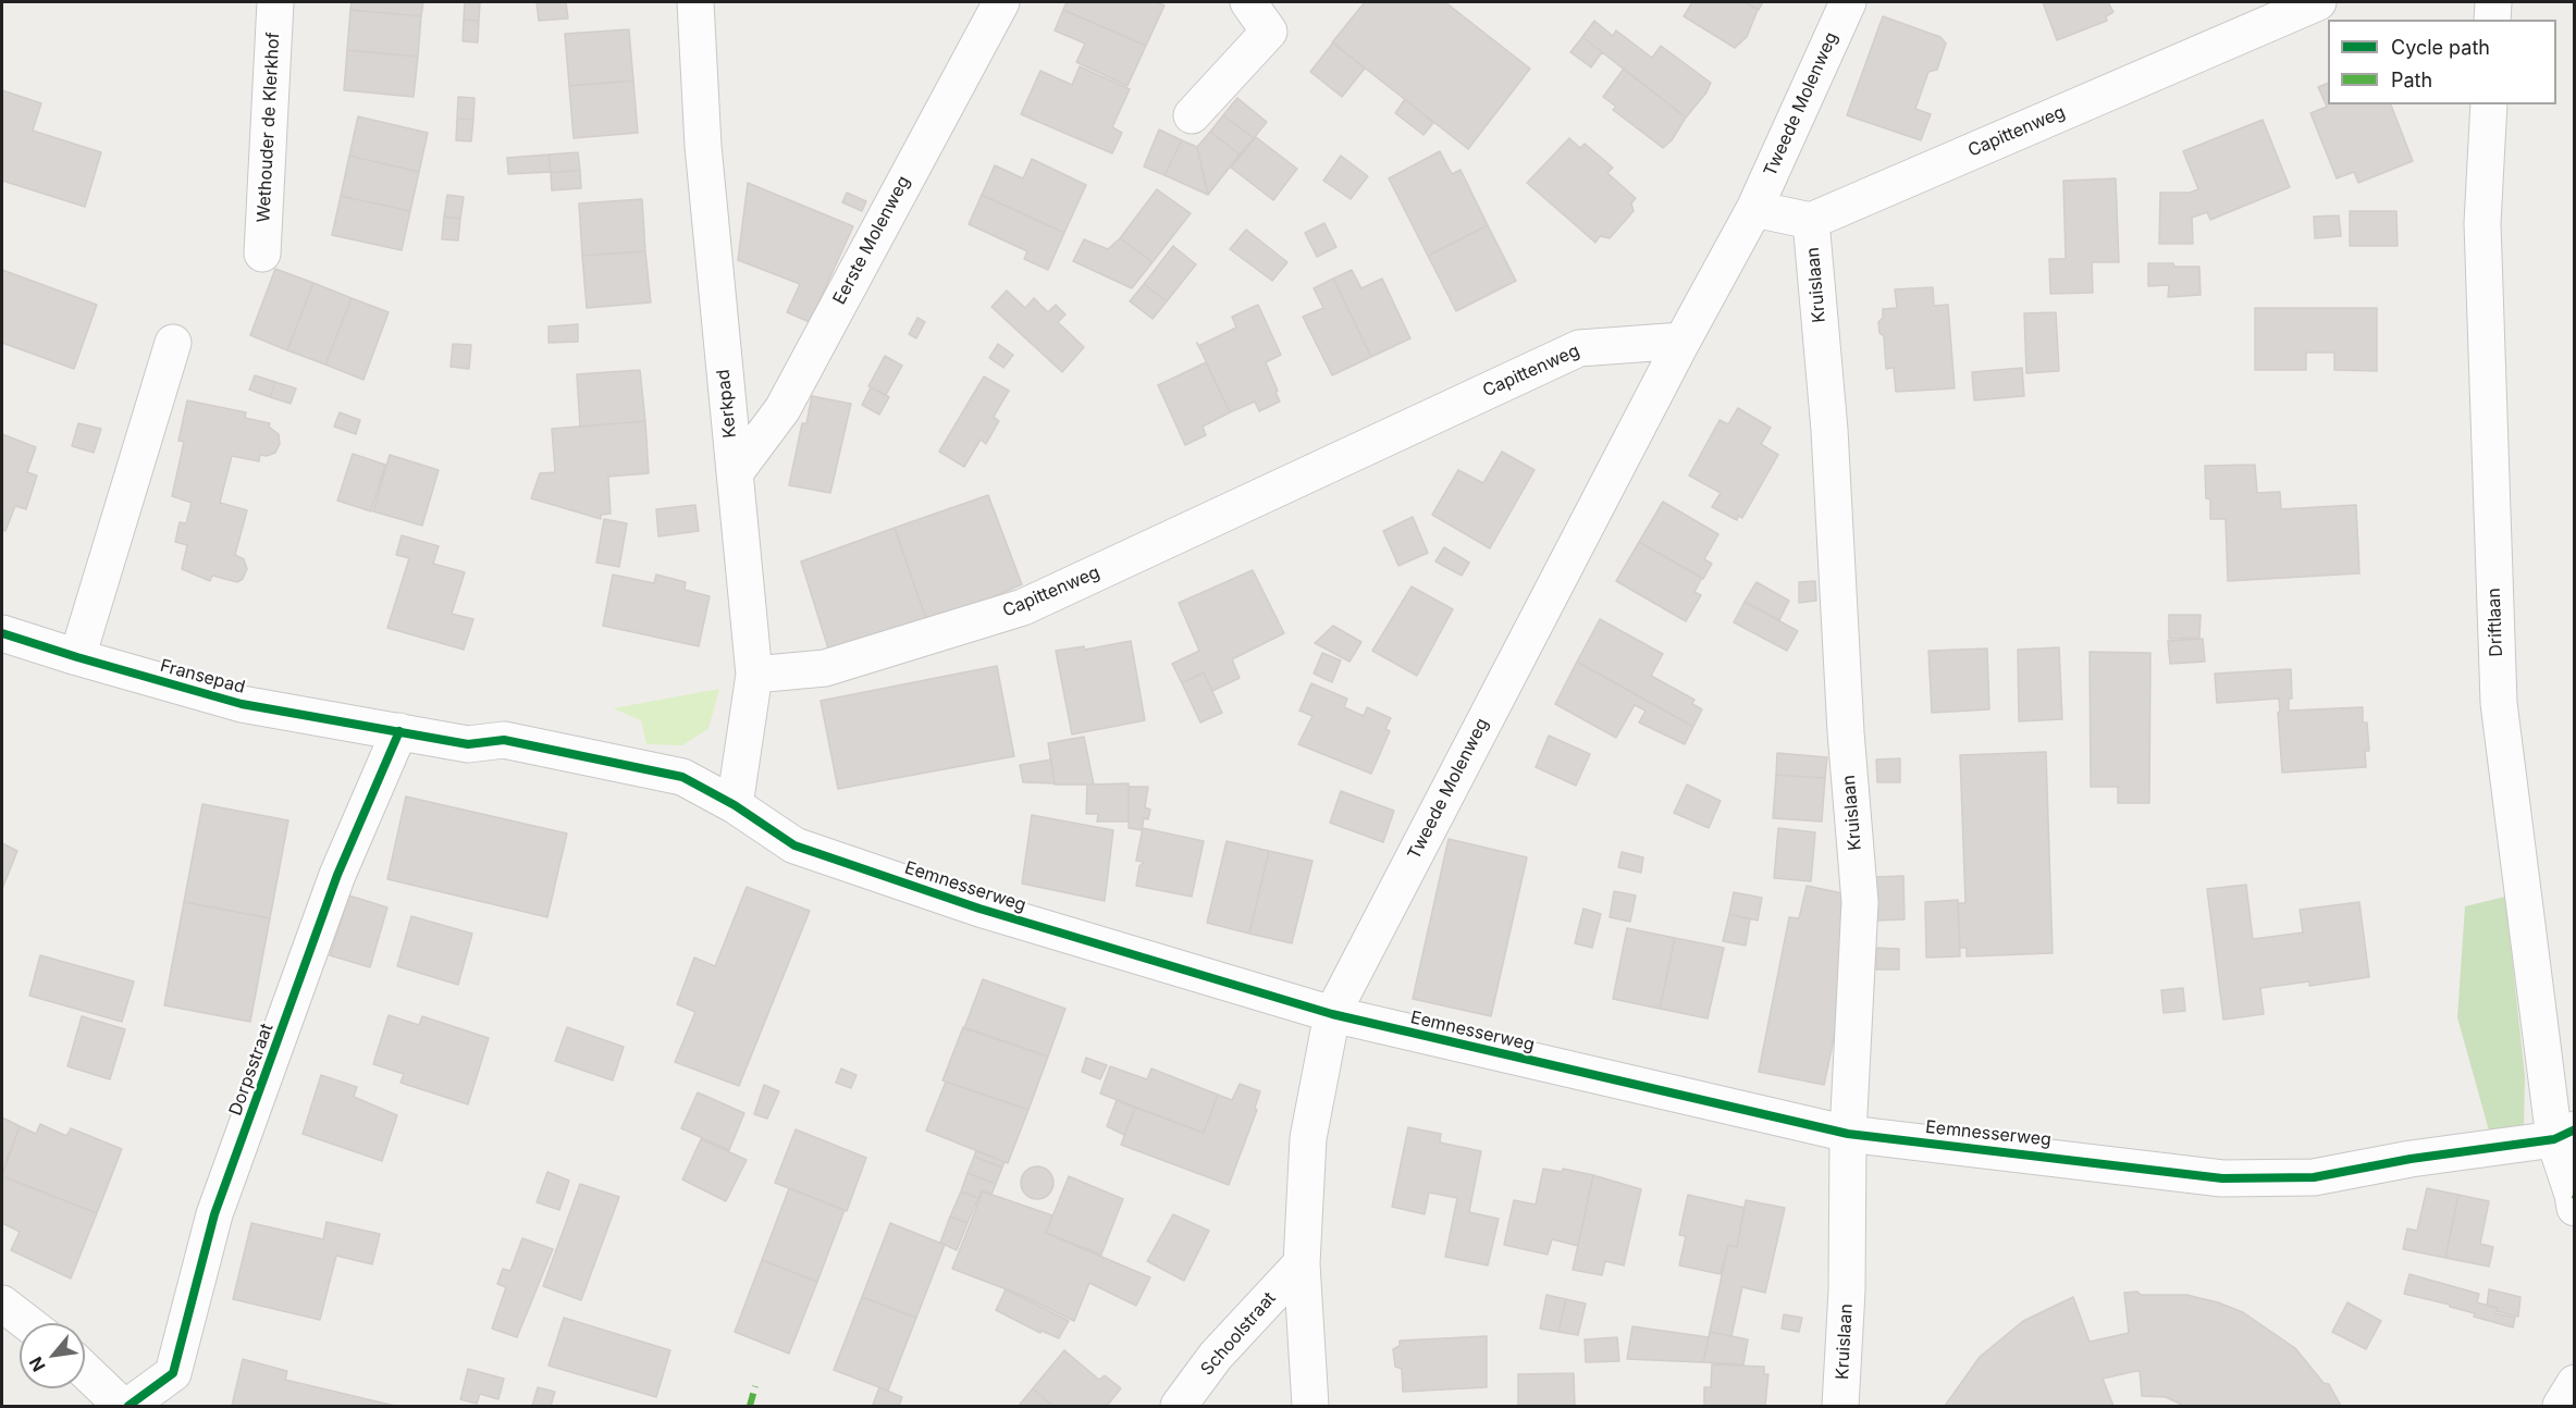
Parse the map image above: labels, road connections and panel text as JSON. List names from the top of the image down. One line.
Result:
{"streets":{"street":["Tweede Molenweg","Wethouder de Klerkhof","Capittenweg","Eerste Molenweg","Kruislaan","Kerkpad","Driftlaan","Fransepad","Eemnesserweg","Dorpsstraat","Schoolstraat"]},"crossings":[["Tweede Molenweg","Capittenweg"],["Tweede Molenweg","Eemnesserweg"],["Tweede Molenweg","Schoolstraat"],["Capittenweg","Kruislaan"],["Capittenweg","Kerkpad"],["Eerste Molenweg","Kerkpad"],["Kruislaan","Eemnesserweg"],["Kerkpad","Eemnesserweg"],["Driftlaan","Eemnesserweg"],["Fransepad","Eemnesserweg"],["Fransepad","Dorpsstraat"],["Eemnesserweg","Dorpsstraat"]],"legend":["Cycle path","Path"],"north":"bottom left"}
